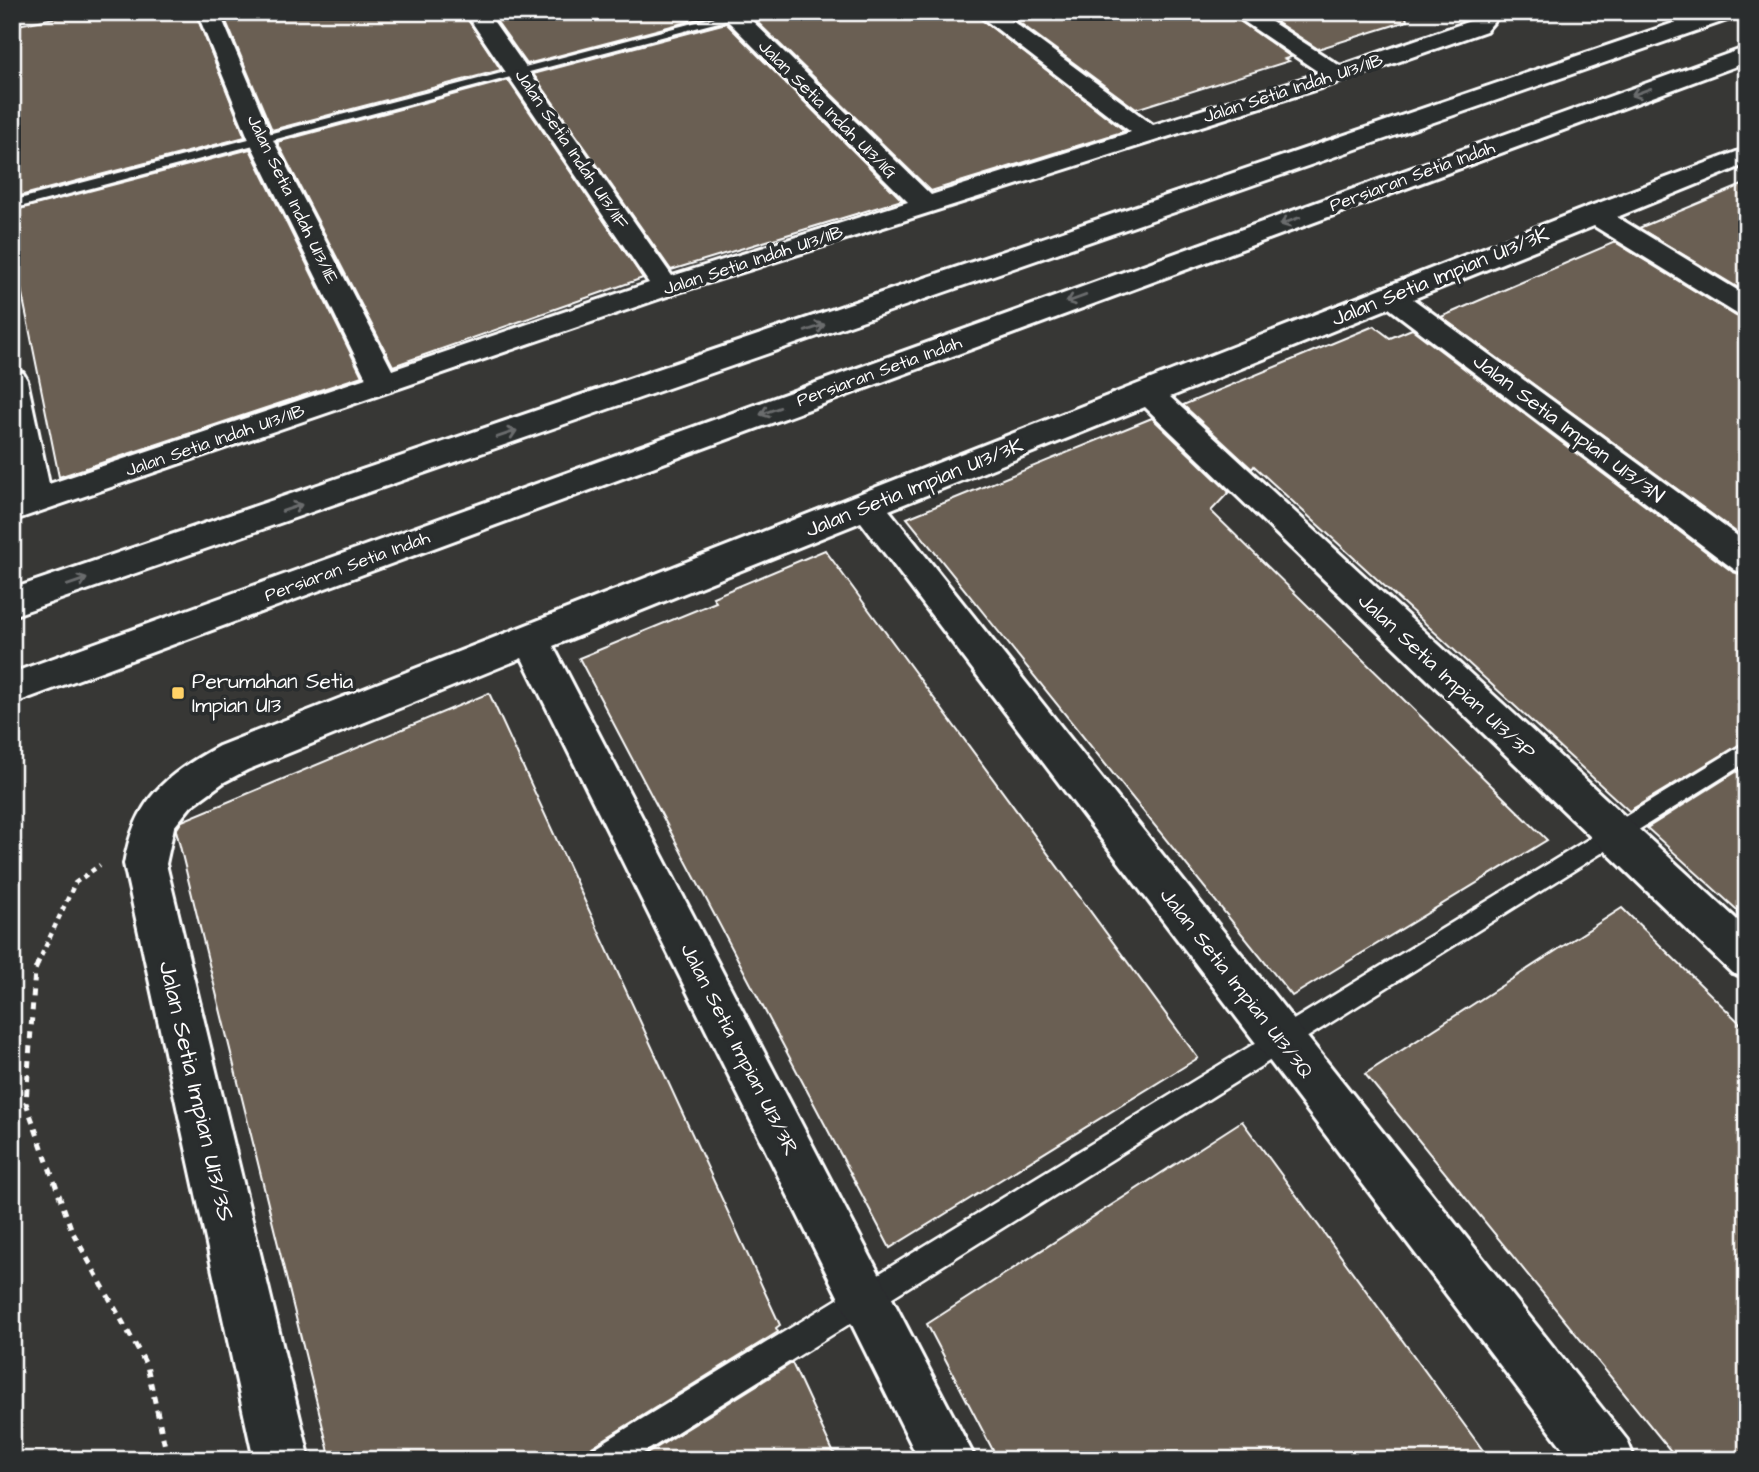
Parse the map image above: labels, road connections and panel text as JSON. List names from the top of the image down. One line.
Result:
{"streets":{"street":["Jalan Setia Indah U13/11B","Jalan Setia Indah U13/11G","Jalan Setia Indah U13/11F","Persiaran Setia Indah","Jalan Setia Indah U13/11E","Jalan Setia Impian U13/3K","Jalan Setia Impian U13/3N","Jalan Setia Impian U13/3P","Jalan Setia Impian U13/3Q","Jalan Setia Impian U13/3R","Jalan Setia Impian U13/3S"]},"crossings":[["Jalan Setia Indah U13/11B","Jalan Setia Indah U13/11G"],["Jalan Setia Indah U13/11B","Jalan Setia Indah U13/11F"],["Jalan Setia Indah U13/11B","Jalan Setia Indah U13/11E"],["Jalan Setia Impian U13/3K","Jalan Setia Impian U13/3N"],["Jalan Setia Impian U13/3K","Jalan Setia Impian U13/3P"],["Jalan Setia Impian U13/3K","Jalan Setia Impian U13/3Q"],["Jalan Setia Impian U13/3K","Jalan Setia Impian U13/3R"],["Jalan Setia Impian U13/3K","Jalan Setia Impian U13/3S"]],"places":{"transit":["Perumahan Setia Impian U13"]}}
